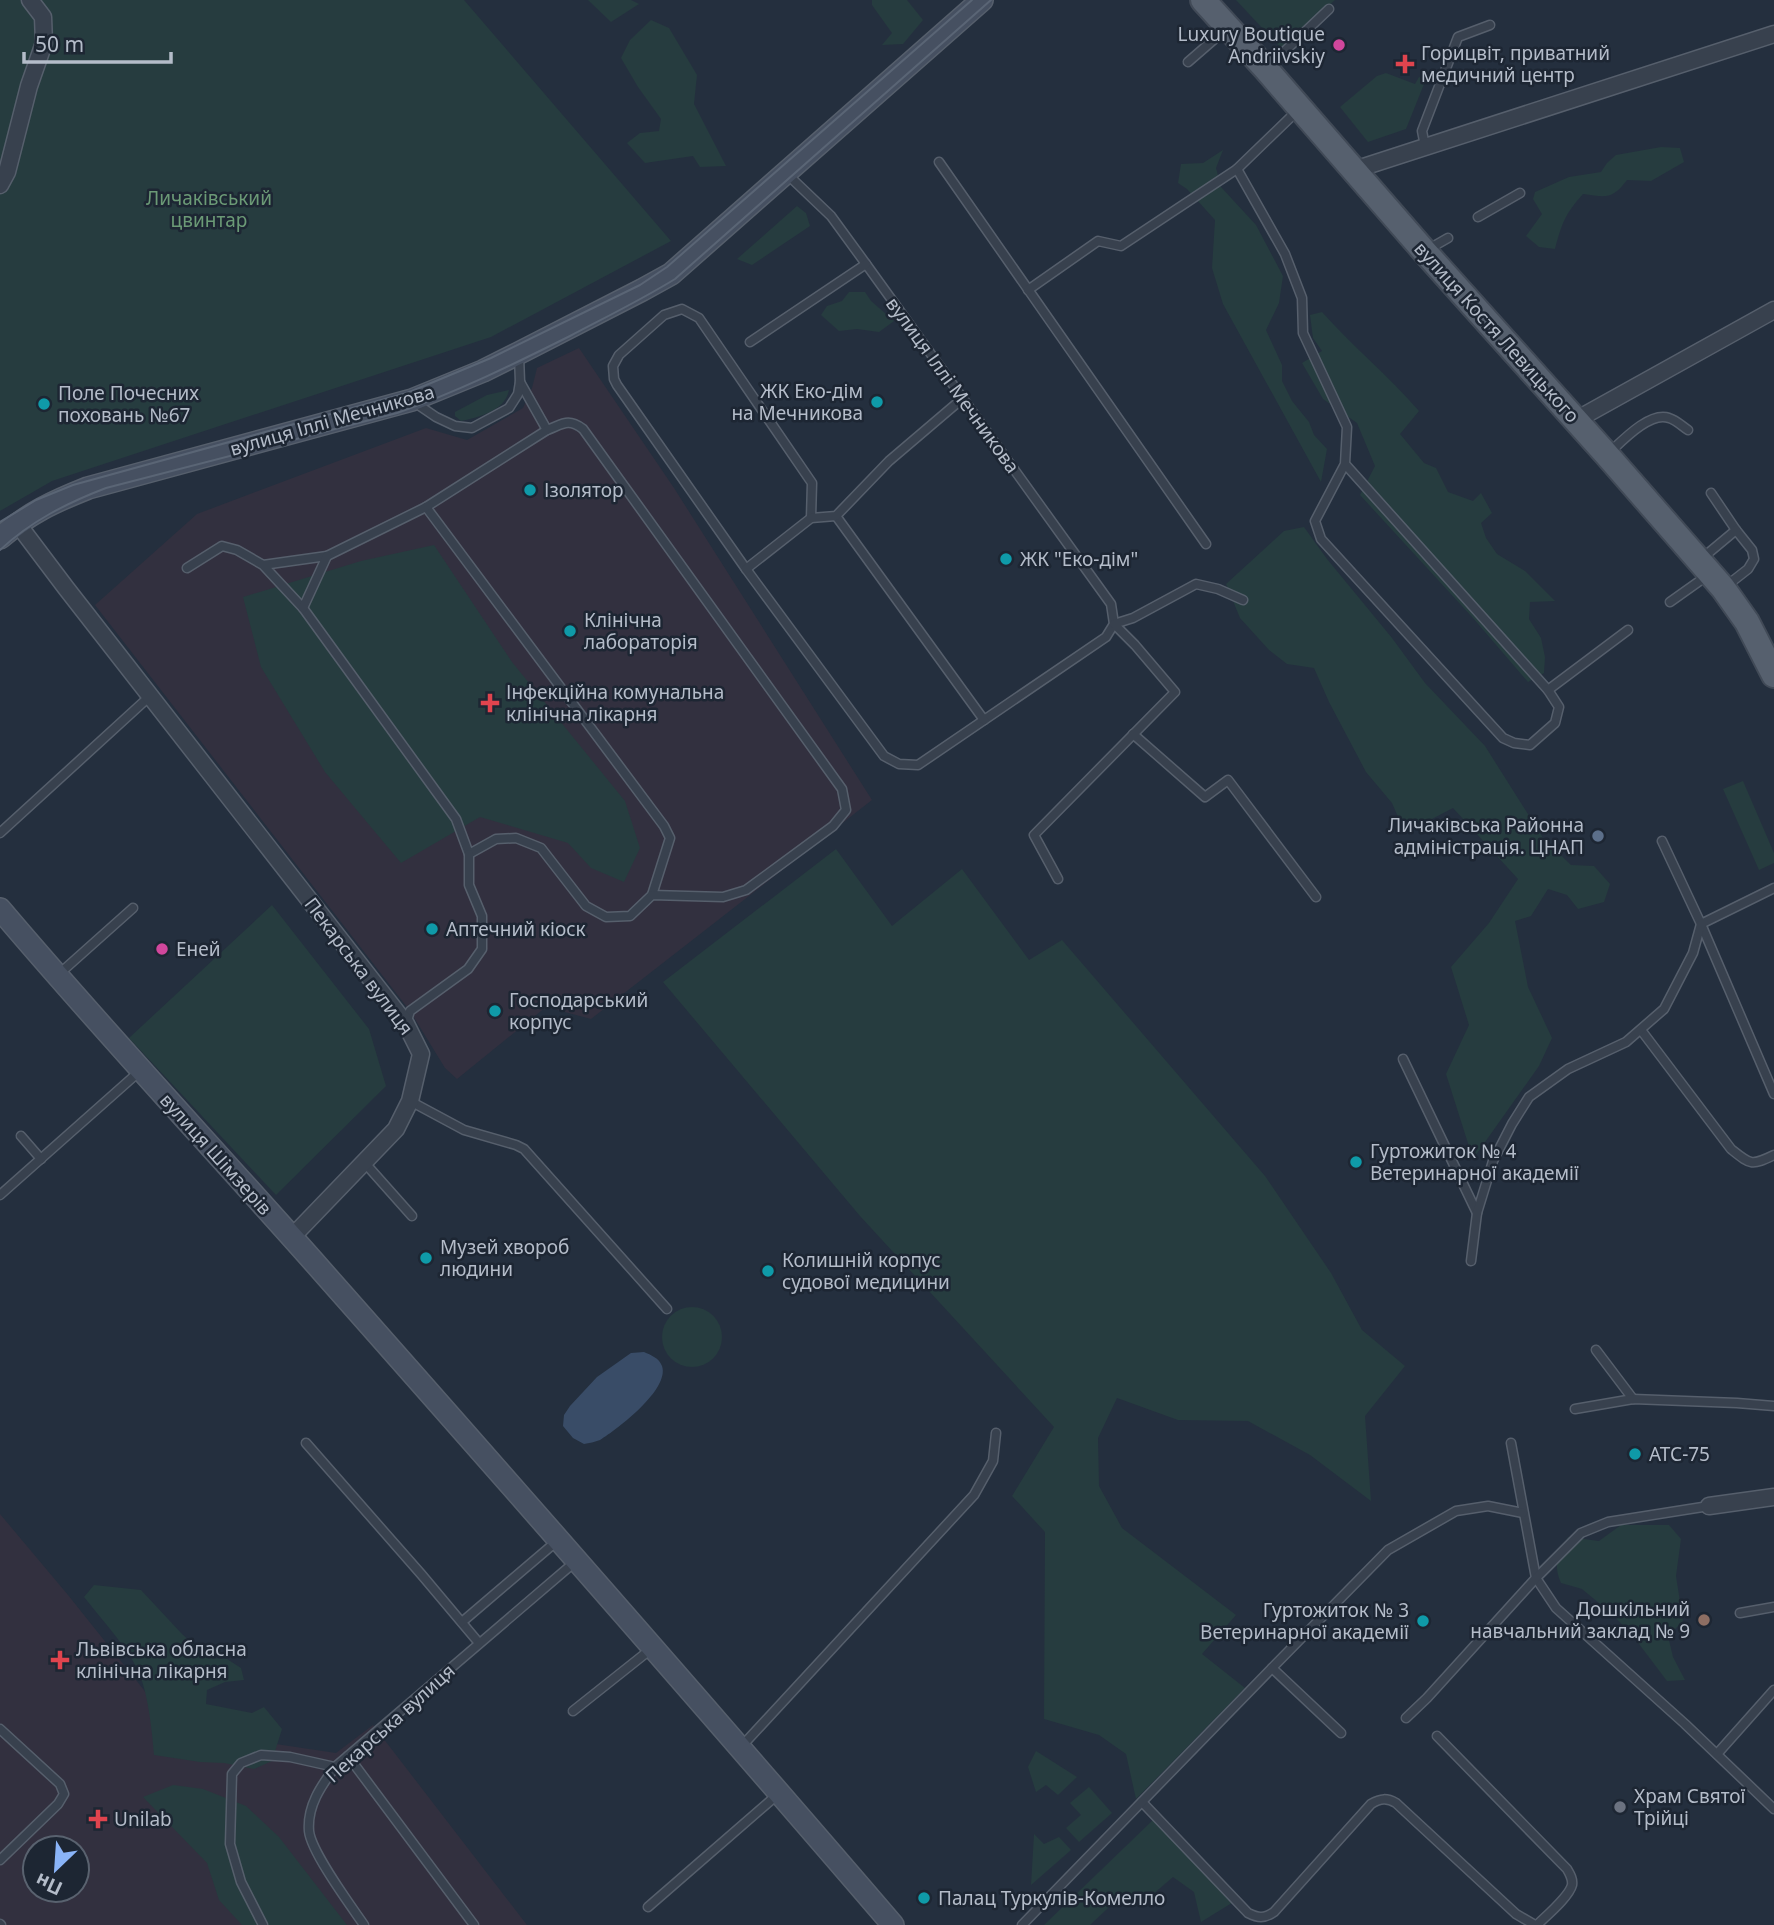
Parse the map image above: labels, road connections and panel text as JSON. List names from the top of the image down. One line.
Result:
{"streets":{"main road":["вулиця Костя Левицького"],"street":["вулиця Іллі Мечникова","Пекарська вулиця","вулиця Шімзерів"]},"crossings":[["вулиця Іллі Мечникова","Пекарська вулиця"],["Пекарська вулиця","вулиця Шімзерів"]],"parks":["Личаківський цвинтар"],"places":{"other":["Luxury Boutique Andriivskiy","ЖК Еко-дім на Мечникова","Поле Почесних поховань №67","Ізолятор","ЖК \"Еко-дім\"","Клінічна лабораторія","Личаківська Районна адміністрація. ЦНАП","Аптечний кіоск","Еней","Господарський корпус","Гуртожиток № 4 Ветеринарної академії","Музей хвороб людини","Колишній корпус судової медицини","АТС-75","Дошкільний навчальний заклад № 9","Гуртожиток № 3 Ветеринарної академії","Храм Святої Трійці","Палац Туркулів-Комелло"],"health":["Горицвіт, приватний медичний центр","Інфекційна комунальна клінічна лікарня","Львівська обласна клінічна лікарня","Unilab"]},"scale_bar":"50 m","north":"bottom left"}
